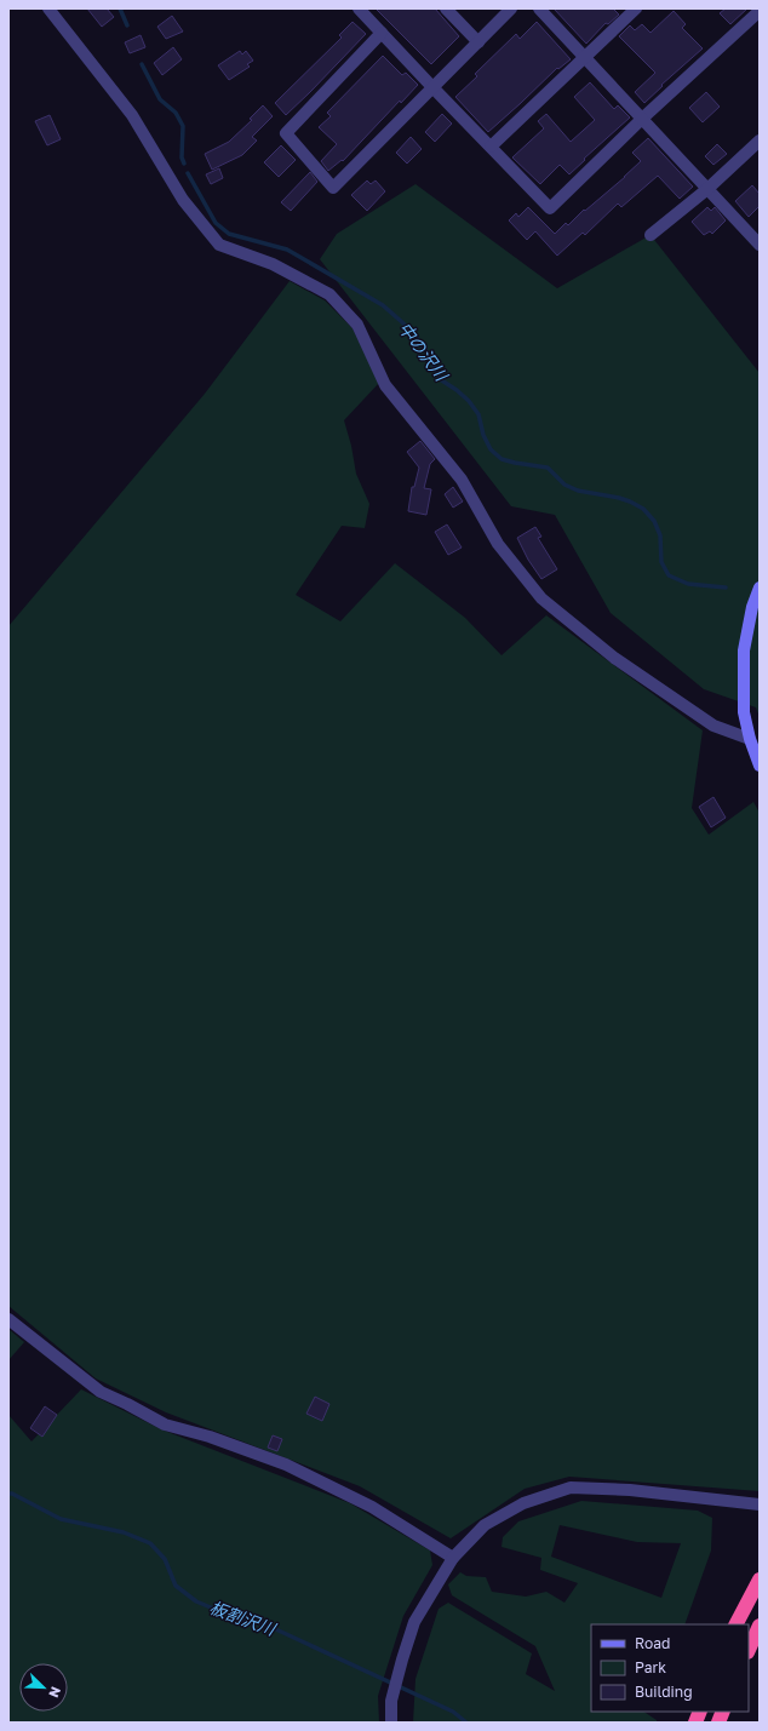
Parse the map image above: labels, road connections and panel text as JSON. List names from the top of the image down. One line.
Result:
{"water":["中の沢川","板割沢川"],"legend":["Road","Park","Building"],"north":"bottom right"}
